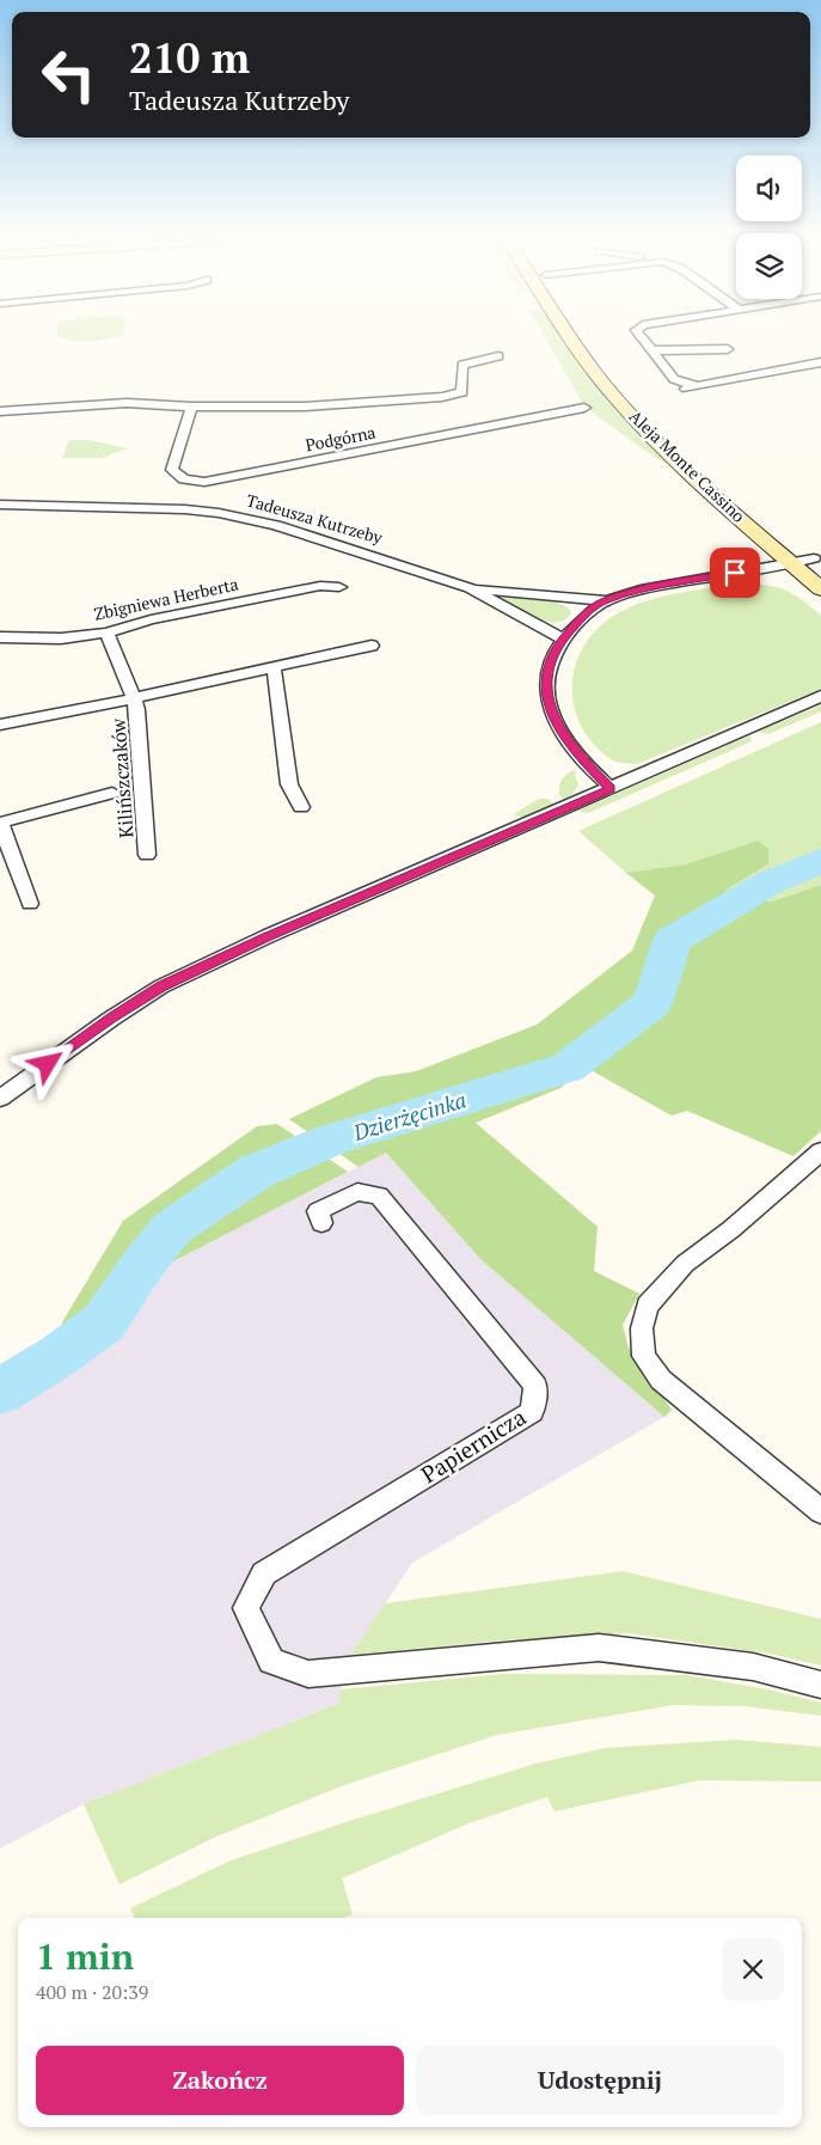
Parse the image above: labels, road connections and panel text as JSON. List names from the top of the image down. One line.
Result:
{"streets":{"street":["Podgórna","Aleja Monte Cassino","Tadeusza Kutrzeby","Zbigniewa Herberta","Kilińszczaków","Papiernicza"]},"crossings":[["Aleja Monte Cassino","Tadeusza Kutrzeby"],["Zbigniewa Herberta","Kilińszczaków"]],"water":["Dzierżęcinka"],"page":{"turn":["210 m","Tadeusza Kutrzeby"],"heading":["1 min","400 m · 20:39"],"buttons":["Zakończ","Udostępnij"]}}
